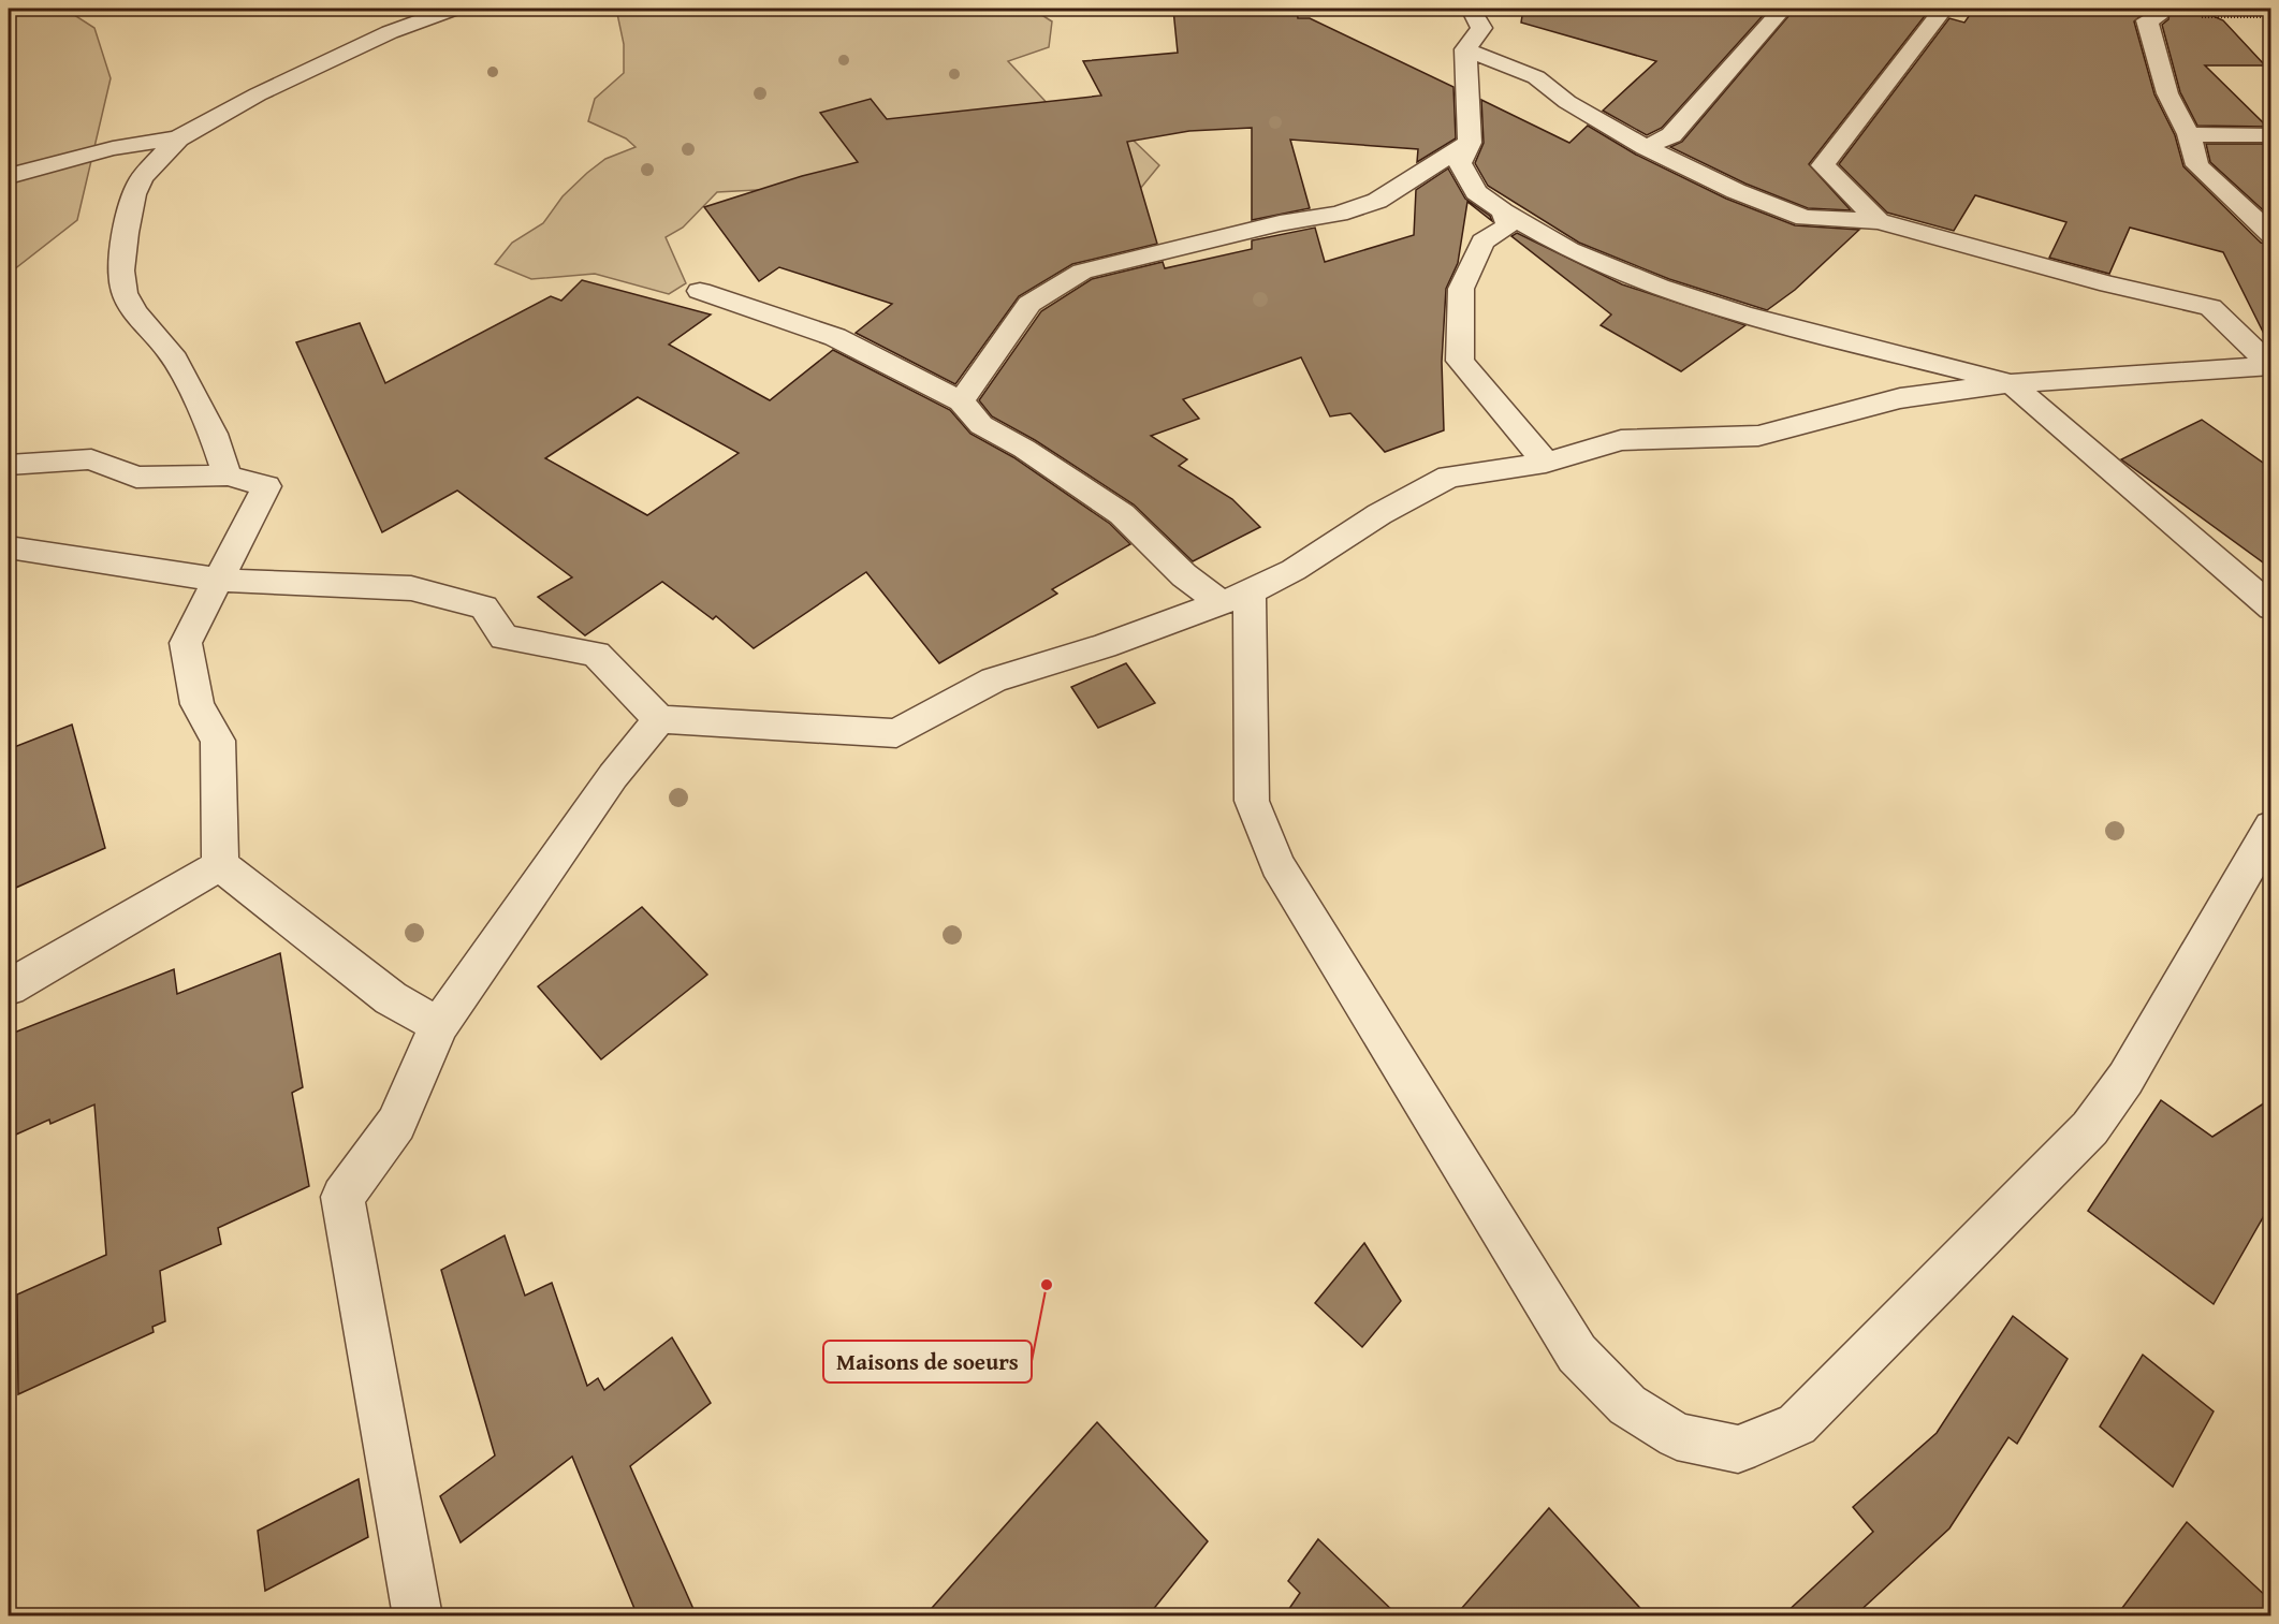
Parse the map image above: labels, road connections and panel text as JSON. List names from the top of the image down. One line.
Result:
{"places":["Maisons de soeurs"]}
